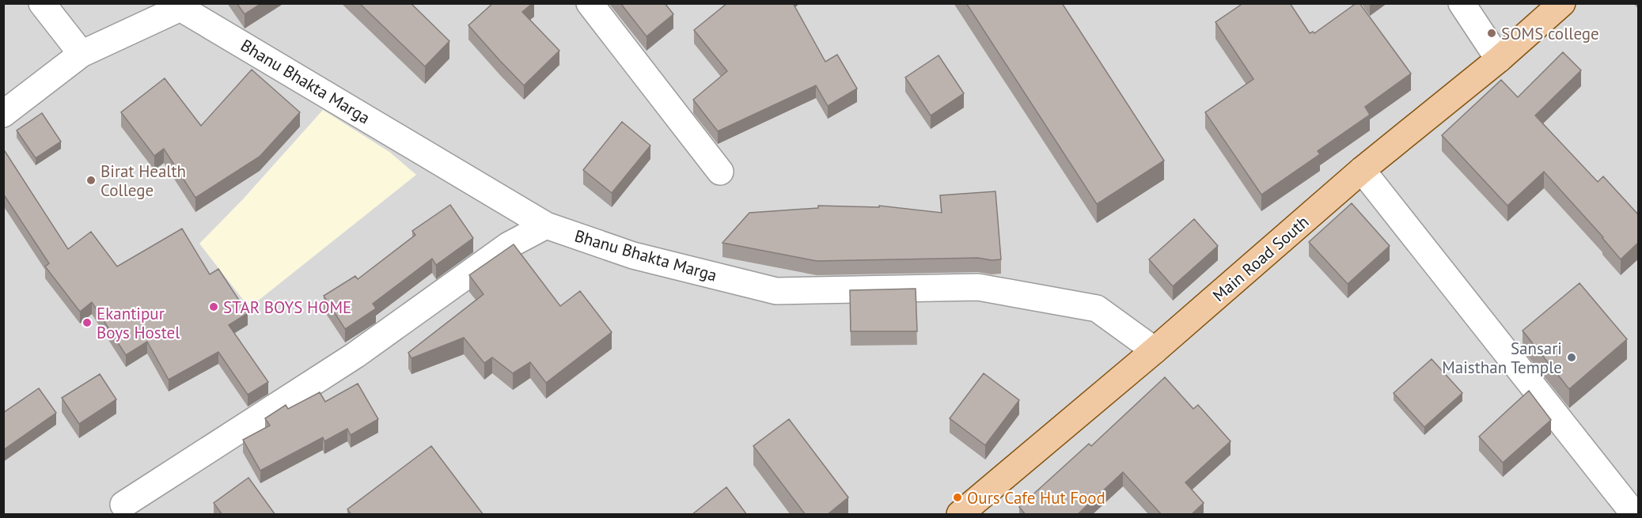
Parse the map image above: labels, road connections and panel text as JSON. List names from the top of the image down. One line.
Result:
{"streets":{"main road":["Main Road South"],"street":["Bhanu Bhakta Marga"]},"crossings":[["Bhanu Bhakta Marga","Main Road South"]],"places":["SOMS college","Birat Health College","STAR BOYS HOME","Ekantipur Boys Hostel","Sansari Maisthan Temple","Ours Cafe Hut Food"]}
